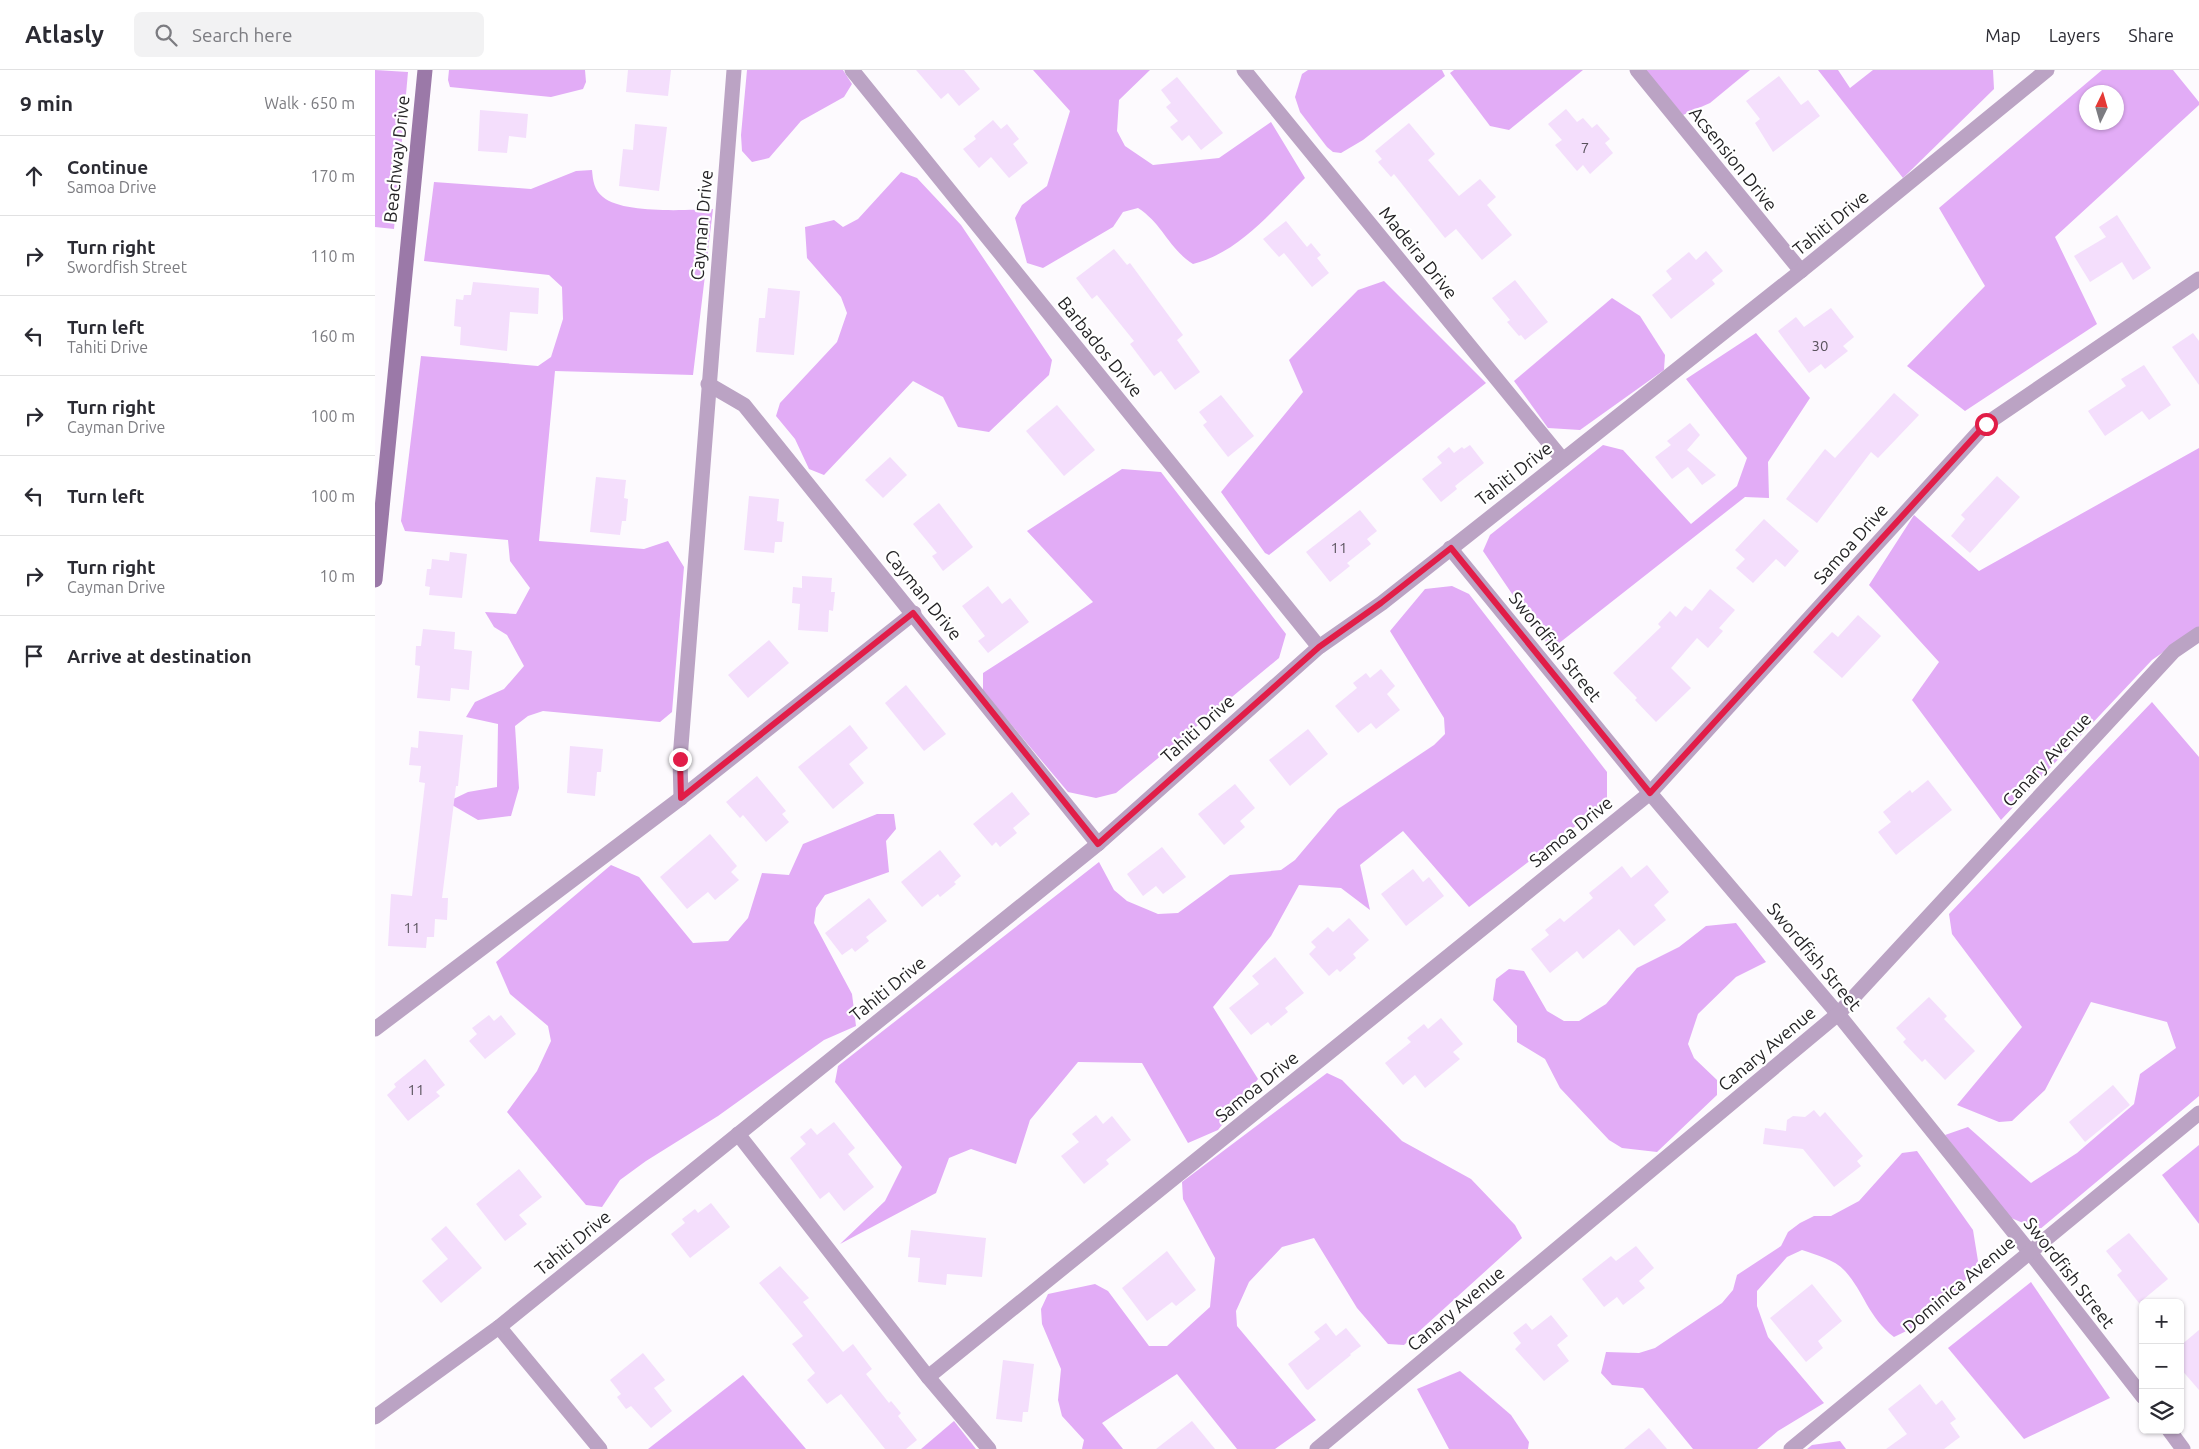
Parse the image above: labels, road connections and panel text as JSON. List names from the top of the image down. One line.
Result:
{"streets":{"street":["Beachway Drive","Acsension Drive","Tahiti Drive","Cayman Drive","Madeira Drive","Barbados Drive","Samoa Drive","Swordfish Street","Canary Avenue","Dominica Avenue"]},"crossings":[["Acsension Drive","Tahiti Drive"],["Tahiti Drive","Cayman Drive"],["Tahiti Drive","Madeira Drive"],["Tahiti Drive","Barbados Drive"],["Tahiti Drive","Swordfish Street"],["Samoa Drive","Swordfish Street"],["Swordfish Street","Canary Avenue"],["Swordfish Street","Dominica Avenue"]],"house_numbers":["7","30","11","11","11"],"north":"top","page":{"header":"Atlasly","search":"Search here","nav":["Map","Layers","Share"],"heading":["9 min","Walk · 650 m"],"list":[["Continue","Samoa Drive","170 m"],["Turn right","Swordfish Street","110 m"],["Turn left","Tahiti Drive","160 m"],["Turn right","Cayman Drive","100 m"],["Turn left","100 m"],["Turn right","Cayman Drive","10 m"],"Arrive at destination"],"map_buttons":["+","−"]}}
